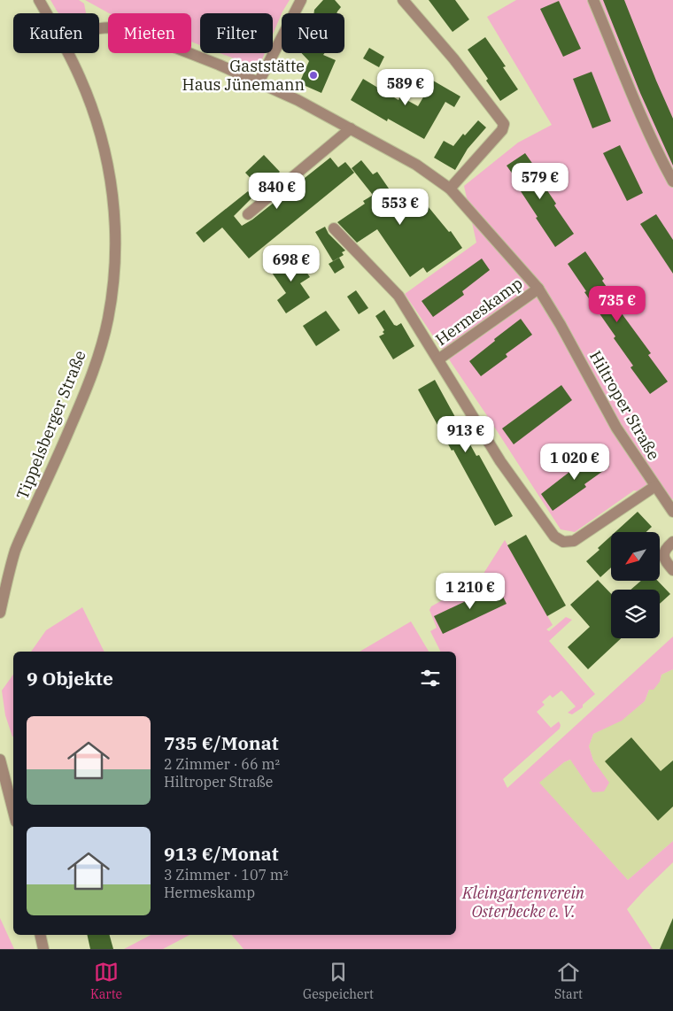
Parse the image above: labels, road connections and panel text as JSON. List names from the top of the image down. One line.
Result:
{"streets":{"street":["Hermeskamp","Hiltroper Straße","Tippelsberger Straße"]},"crossings":[["Hermeskamp","Hiltroper Straße"]],"parks":["Kleingartenverein Osterbecke e. V."],"places":["Gaststätte Haus Jünemann"],"north":"bottom left","page":{"chip":["Kaufen","Mieten","Filter","Neu"],"price":["589 €","579 €","840 €","553 €","698 €","735 €","913 €","1 020 €","1 210 €"],"heading":"9 Objekte","list":[{"name":"735 €/Monat","note":"2 Zimmer · 66 m² · Hiltroper Straße"},{"name":"913 €/Monat","note":"3 Zimmer · 107 m² · Hermeskamp"}],"tabs":["Karte","Gespeichert","Start"]}}
